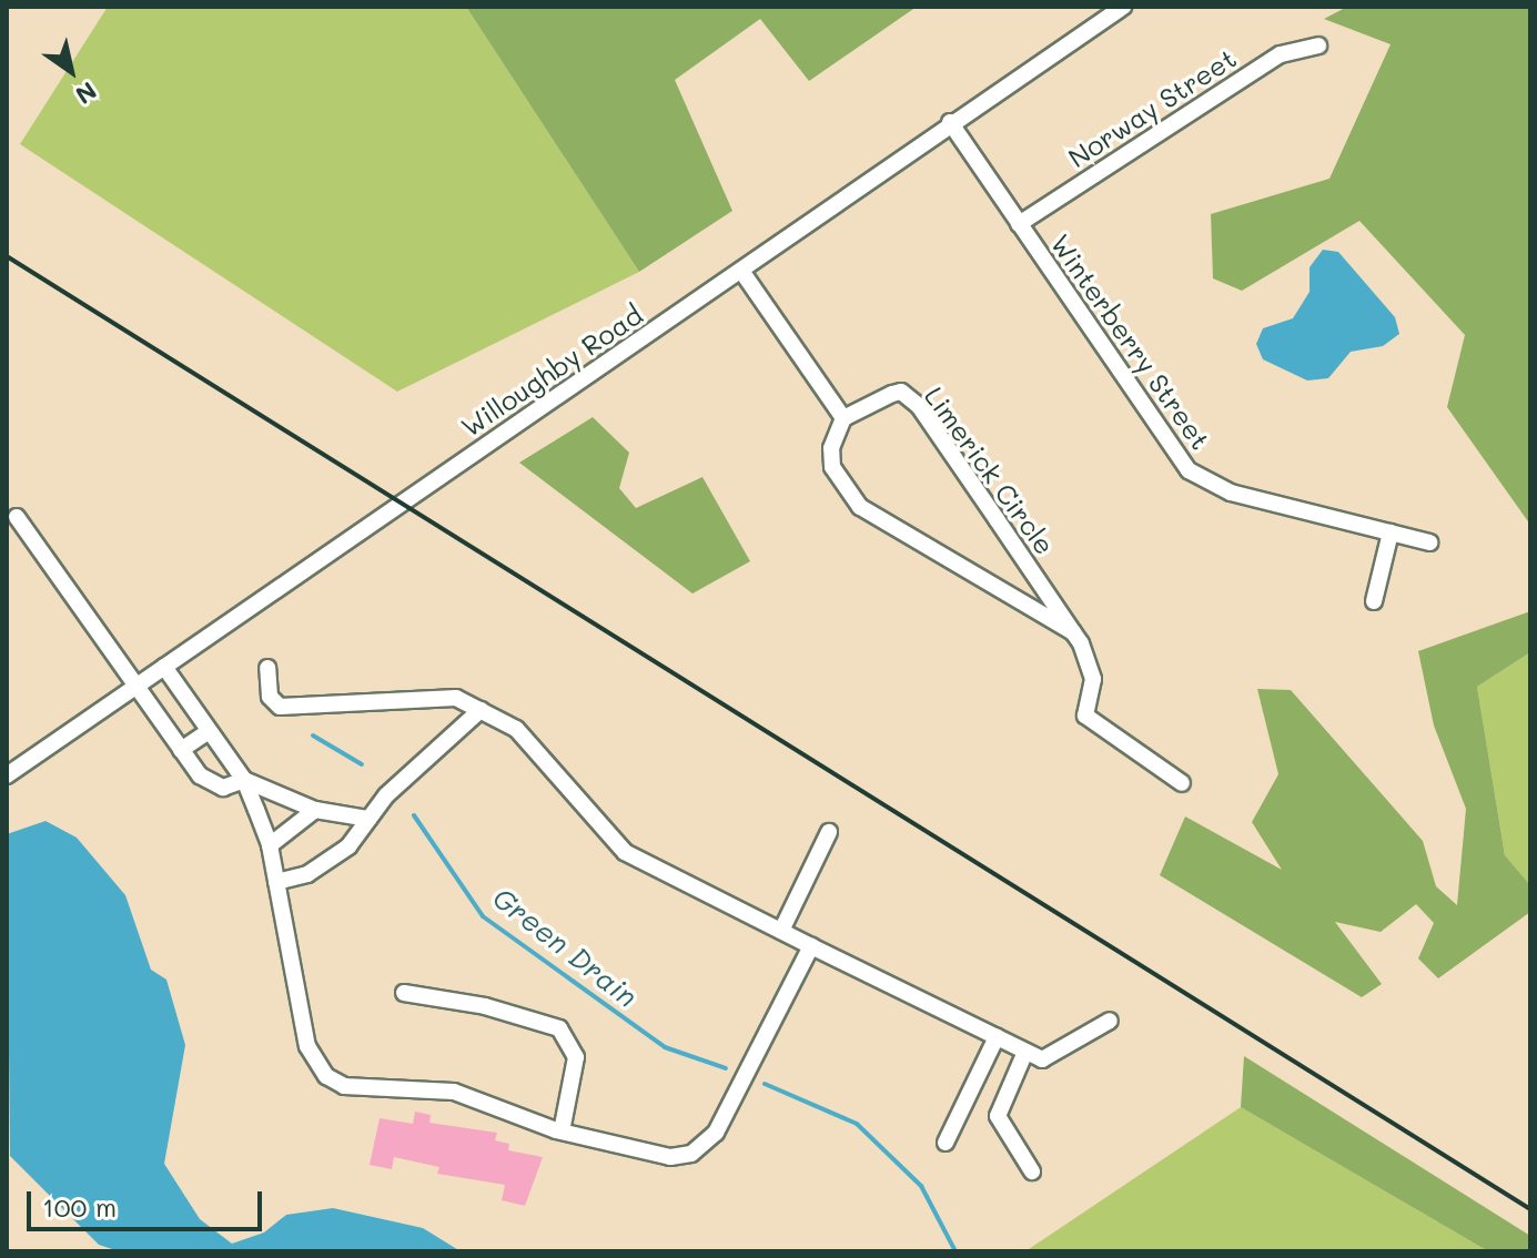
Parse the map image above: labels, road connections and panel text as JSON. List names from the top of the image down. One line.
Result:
{"streets":{"street":["Norway Street","Winterberry Street","Willoughby Road","Limerick Circle"]},"crossings":[["Norway Street","Winterberry Street"],["Winterberry Street","Willoughby Road"]],"water":["Green Drain"],"scale_bar":"100 m","north":"bottom right"}
